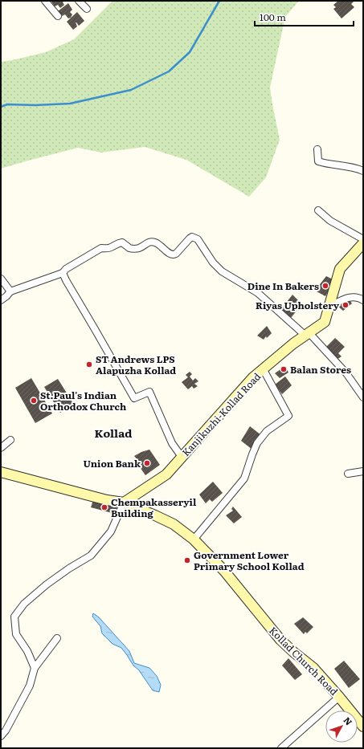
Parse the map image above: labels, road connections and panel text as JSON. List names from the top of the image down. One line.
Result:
{"streets":{"main road":["Kanjikuzhi-Kollad Road","Kollad Church Road"]},"crossings":[["Kanjikuzhi-Kollad Road","Kollad Church Road"]],"districts":["Kollad"],"places":["Dine In Bakers","Riyas Upholstery","ST Andrews LPS Alapuzha Kollad","Balan Stores","St.Paul's Indian Orthodox Church","Union Bank","Chempakasseryil Building","Government Lower Primary School Kollad"],"scale_bar":"100 m","north":"top right"}
